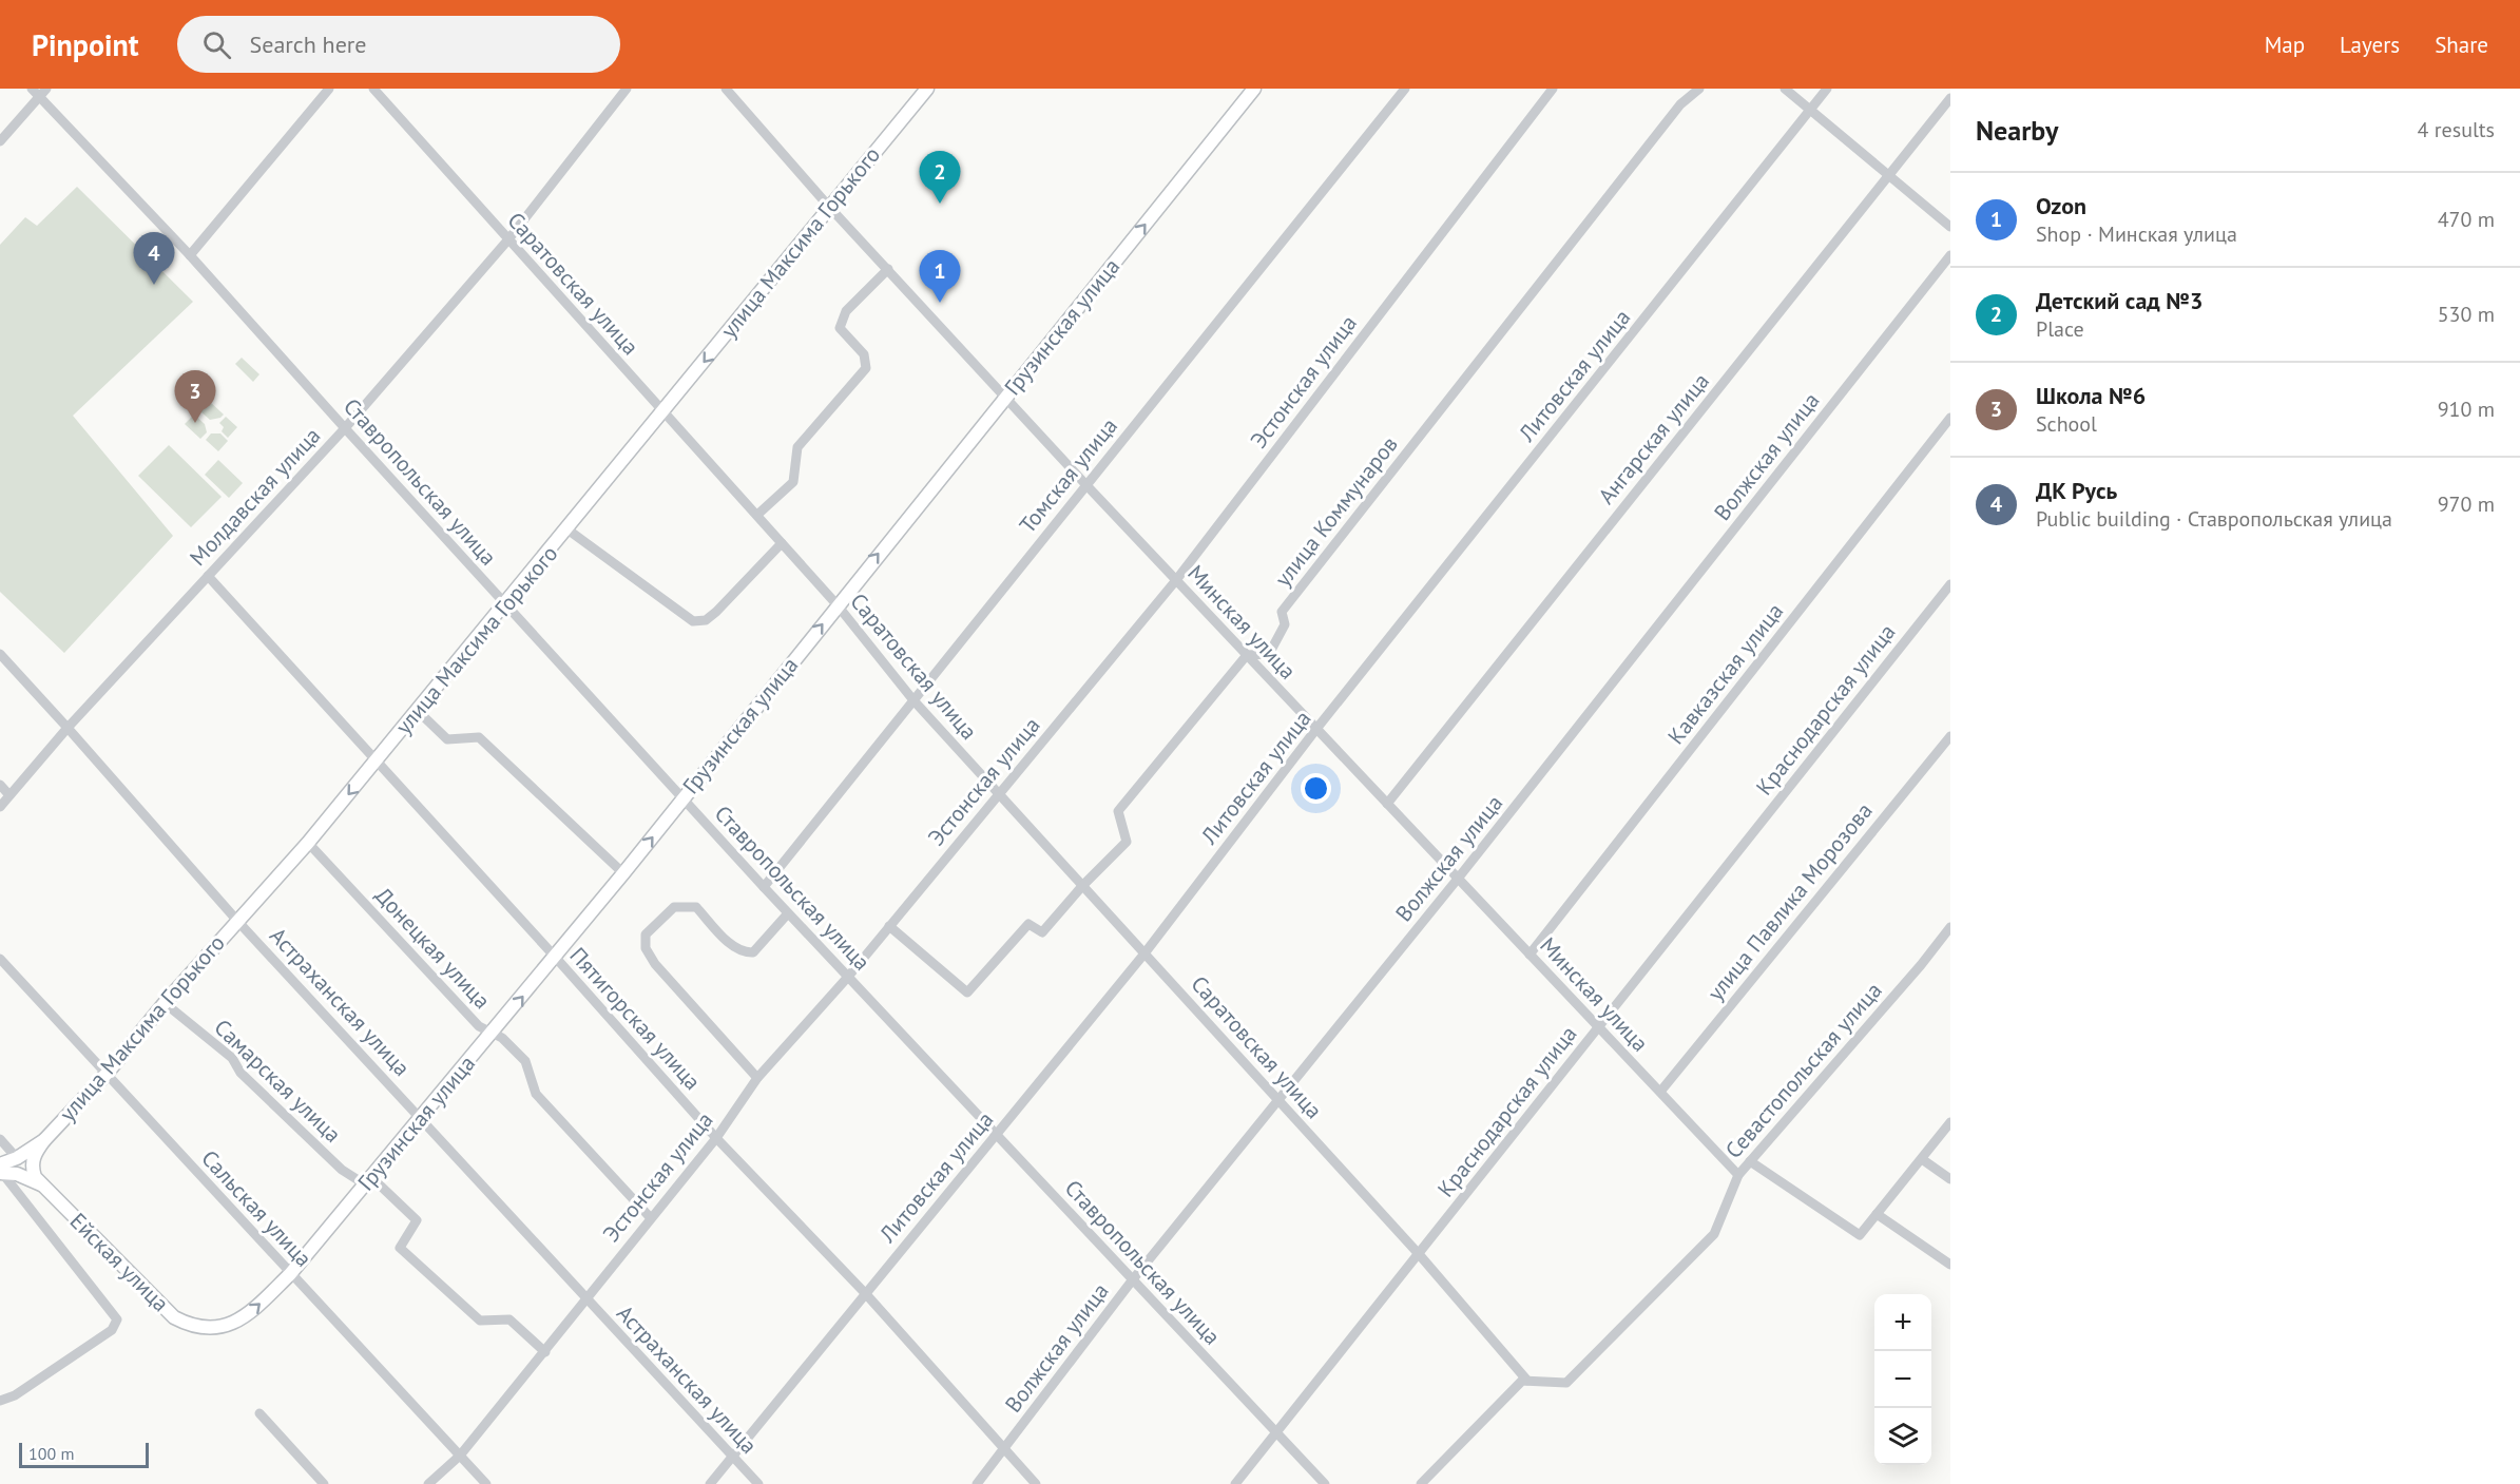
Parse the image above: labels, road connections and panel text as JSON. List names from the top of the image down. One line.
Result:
{"streets":{"main road":["улица Максима Горького","Грузинская улица","Ейская улица"],"street":["Саратовская улица","Литовская улица","Эстонская улица","Ангарская улица","Волжская улица","Томская улица","Ставропольская улица","Молдавская улица","улица Коммунаров","Минская улица","Кавказская улица","Краснодарская улица","улица Павлика Морозова","Донецкая улица","Астраханская улица","Пятигорская улица","Севастопольская улица","Самарская улица","Сальская улица"]},"crossings":[["улица Максима Горького","Саратовская улица"],["улица Максима Горького","Ставропольская улица"],["улица Максима Горького","Минская улица"],["улица Максима Горького","Донецкая улица"],["улица Максима Горького","Астраханская улица"],["улица Максима Горького","Пятигорская улица"],["улица Максима Горького","Самарская улица"],["улица Максима Горького","Сальская улица"],["Саратовская улица","Грузинская улица"],["Саратовская улица","Литовская улица"],["Саратовская улица","Эстонская улица"],["Саратовская улица","Волжская улица"],["Саратовская улица","Томская улица"],["Саратовская улица","Молдавская улица"],["Саратовская улица","Краснодарская улица"],["Саратовская улица","Севастопольская улица"],["Грузинская улица","Ставропольская улица"],["Грузинская улица","Минская улица"],["Грузинская улица","Донецкая улица"],["Грузинская улица","Астраханская улица"],["Грузинская улица","Пятигорская улица"],["Грузинская улица","Самарская улица"],["Грузинская улица","Сальская улица"],["Грузинская улица","Ейская улица"],["Литовская улица","Ставропольская улица"],["Литовская улица","Минская улица"],["Литовская улица","Астраханская улица"],["Литовская улица","Пятигорская улица"],["Эстонская улица","Ставропольская улица"],["Эстонская улица","Минская улица"],["Эстонская улица","Донецкая улица"],["Эстонская улица","Астраханская улица"],["Эстонская улица","Пятигорская улица"],["Эстонская улица","Самарская улица"],["Эстонская улица","Сальская улица"],["Ангарская улица","Минская улица"],["Волжская улица","Ставропольская улица"],["Волжская улица","Минская улица"],["Волжская улица","Пятигорская улица"],["Томская улица","Ставропольская улица"],["Томская улица","Минская улица"],["Ставропольская улица","Молдавская улица"],["Ставропольская улица","Краснодарская улица"],["Молдавская улица","Астраханская улица"],["Молдавская улица","Пятигорская улица"],["улица Коммунаров","Минская улица"],["Минская улица","Кавказская улица"],["Минская улица","Краснодарская улица"],["Минская улица","улица Павлика Морозова"],["Минская улица","Севастопольская улица"]],"one_way":["Грузинская улица"],"scale_bar":"100 m","page":{"header":"Pinpoint","search":"Search here","nav":["Map","Layers","Share"],"heading":["Nearby","4 results"],"pins":["2","4","1","3"],"list":[{"mark":"1","name":"Ozon","note":"Shop · Минская улица","value":"470 m"},{"mark":"2","name":"Детский сад №3","note":"Place","value":"530 m"},{"mark":"3","name":"Школа №6","note":"School","value":"910 m"},{"mark":"4","name":"ДК Русь","note":"Public building · Ставропольская улица","value":"970 m"}],"map_buttons":["+","−"],"scale":"100 m"}}
